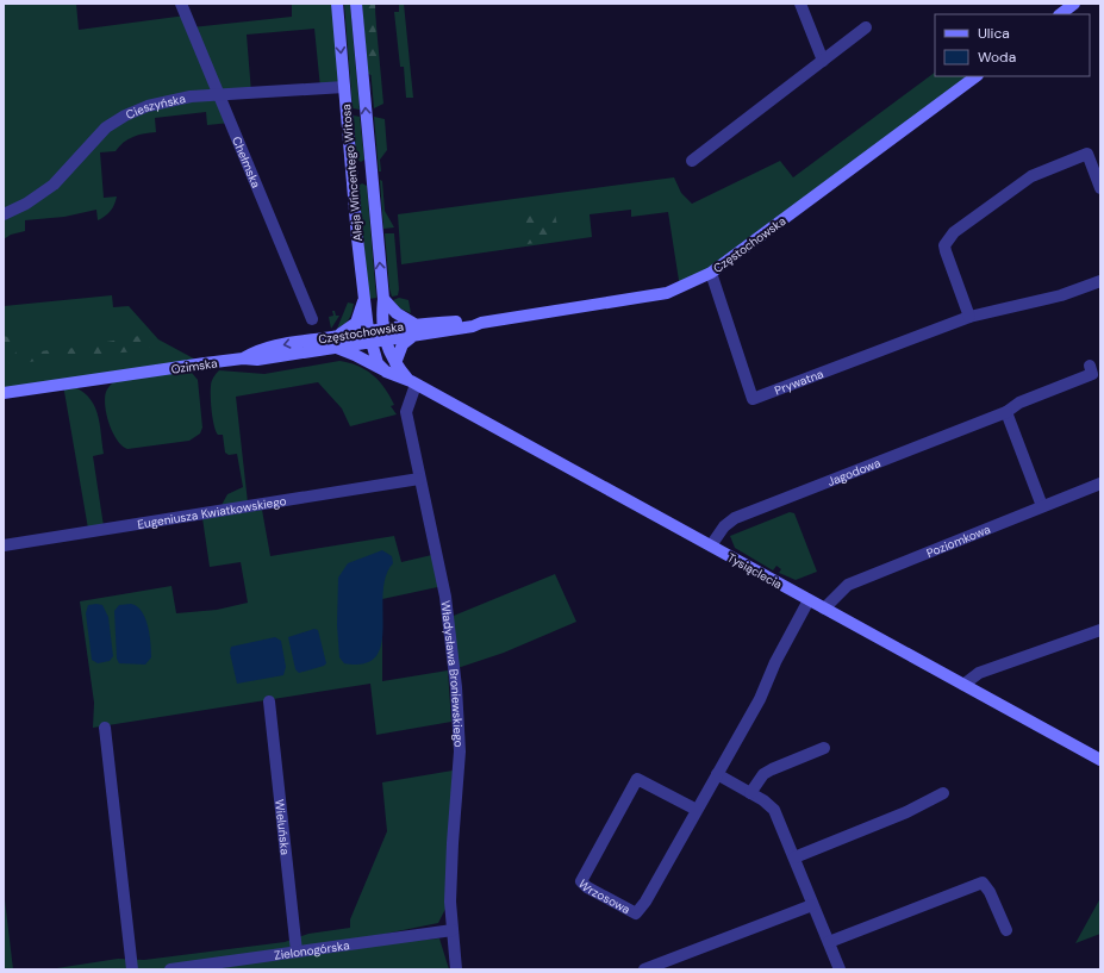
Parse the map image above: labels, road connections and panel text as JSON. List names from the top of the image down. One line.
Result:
{"streets":{"street":["Cieszyńska","Chełmska","Aleja Wincentego Witosa","Częstochowska","Ozimska","Prywatna","Jagodowa","Eugeniusza Kwiatkowskiego","Poziomkowa","Tysiąclecia","Władysława Broniewskiego","Wieluńska","Wrzosowa","Zielonogórska"]},"crossings":[["Cieszyńska","Chełmska"],["Cieszyńska","Aleja Wincentego Witosa"],["Aleja Wincentego Witosa","Częstochowska"],["Aleja Wincentego Witosa","Tysiąclecia"],["Częstochowska","Ozimska"],["Częstochowska","Prywatna"],["Częstochowska","Tysiąclecia"],["Jagodowa","Tysiąclecia"],["Eugeniusza Kwiatkowskiego","Władysława Broniewskiego"],["Poziomkowa","Tysiąclecia"],["Tysiąclecia","Władysława Broniewskiego"],["Tysiąclecia","Wrzosowa"],["Władysława Broniewskiego","Zielonogórska"],["Wieluńska","Zielonogórska"]],"legend":["Ulica","Woda"]}
